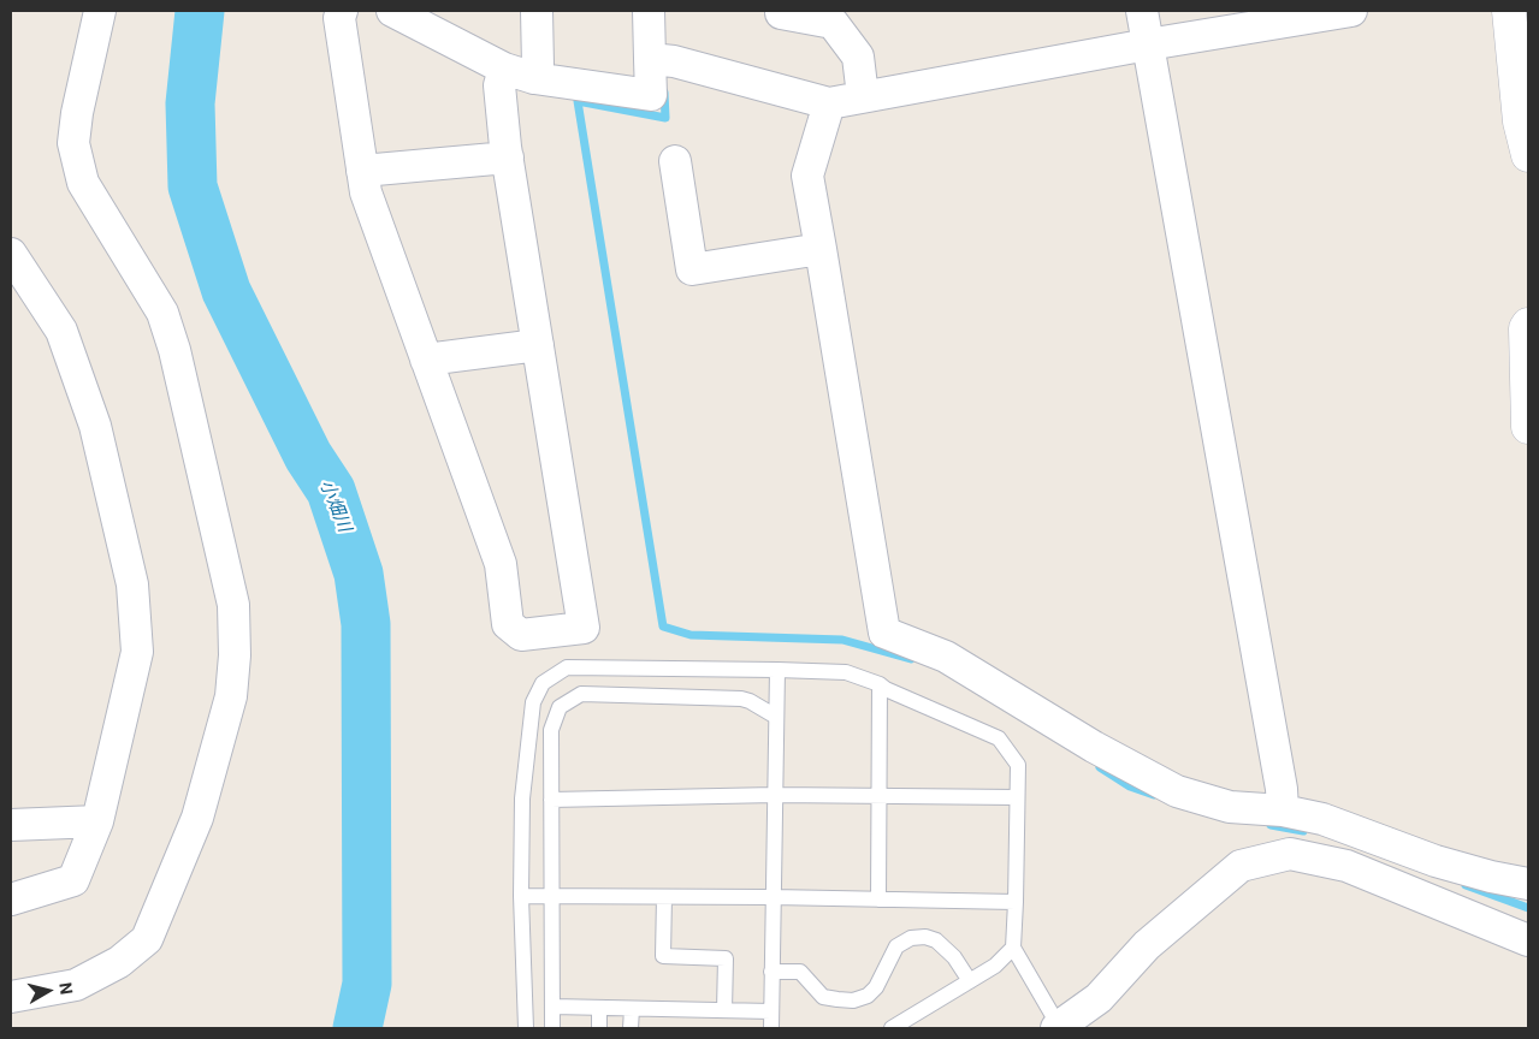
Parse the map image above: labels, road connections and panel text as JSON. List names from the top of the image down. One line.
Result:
{"water":["小畑川"],"north":"right"}
